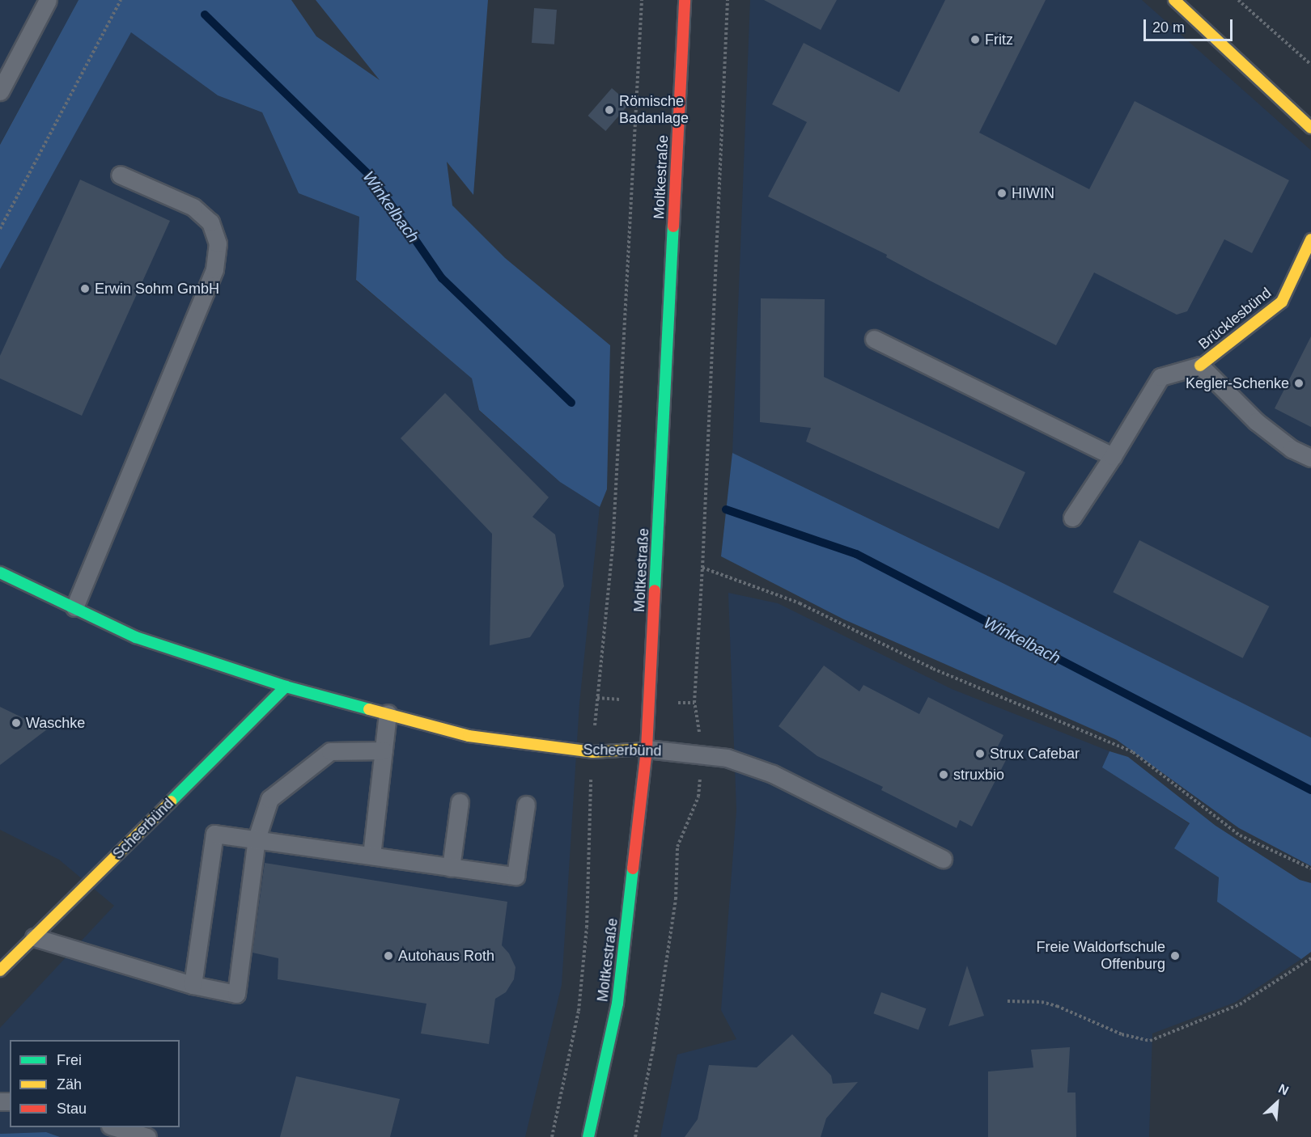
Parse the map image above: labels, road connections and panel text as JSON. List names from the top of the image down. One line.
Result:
{"streets":{"street":["Moltkestraße","Brücklesbünd","Scheerbünd"]},"crossings":[["Moltkestraße","Scheerbünd"]],"water":["Winkelbach"],"places":["Fritz","Römische Badanlage","HIWIN","Erwin Sohm GmbH","Kegler-Schenke","Waschke","Strux Cafebar","struxbio","Autohaus Roth","Freie Waldorfschule Offenburg"],"legend":["Frei","Zäh","Stau"],"scale_bar":"20 m","north":"top right"}
